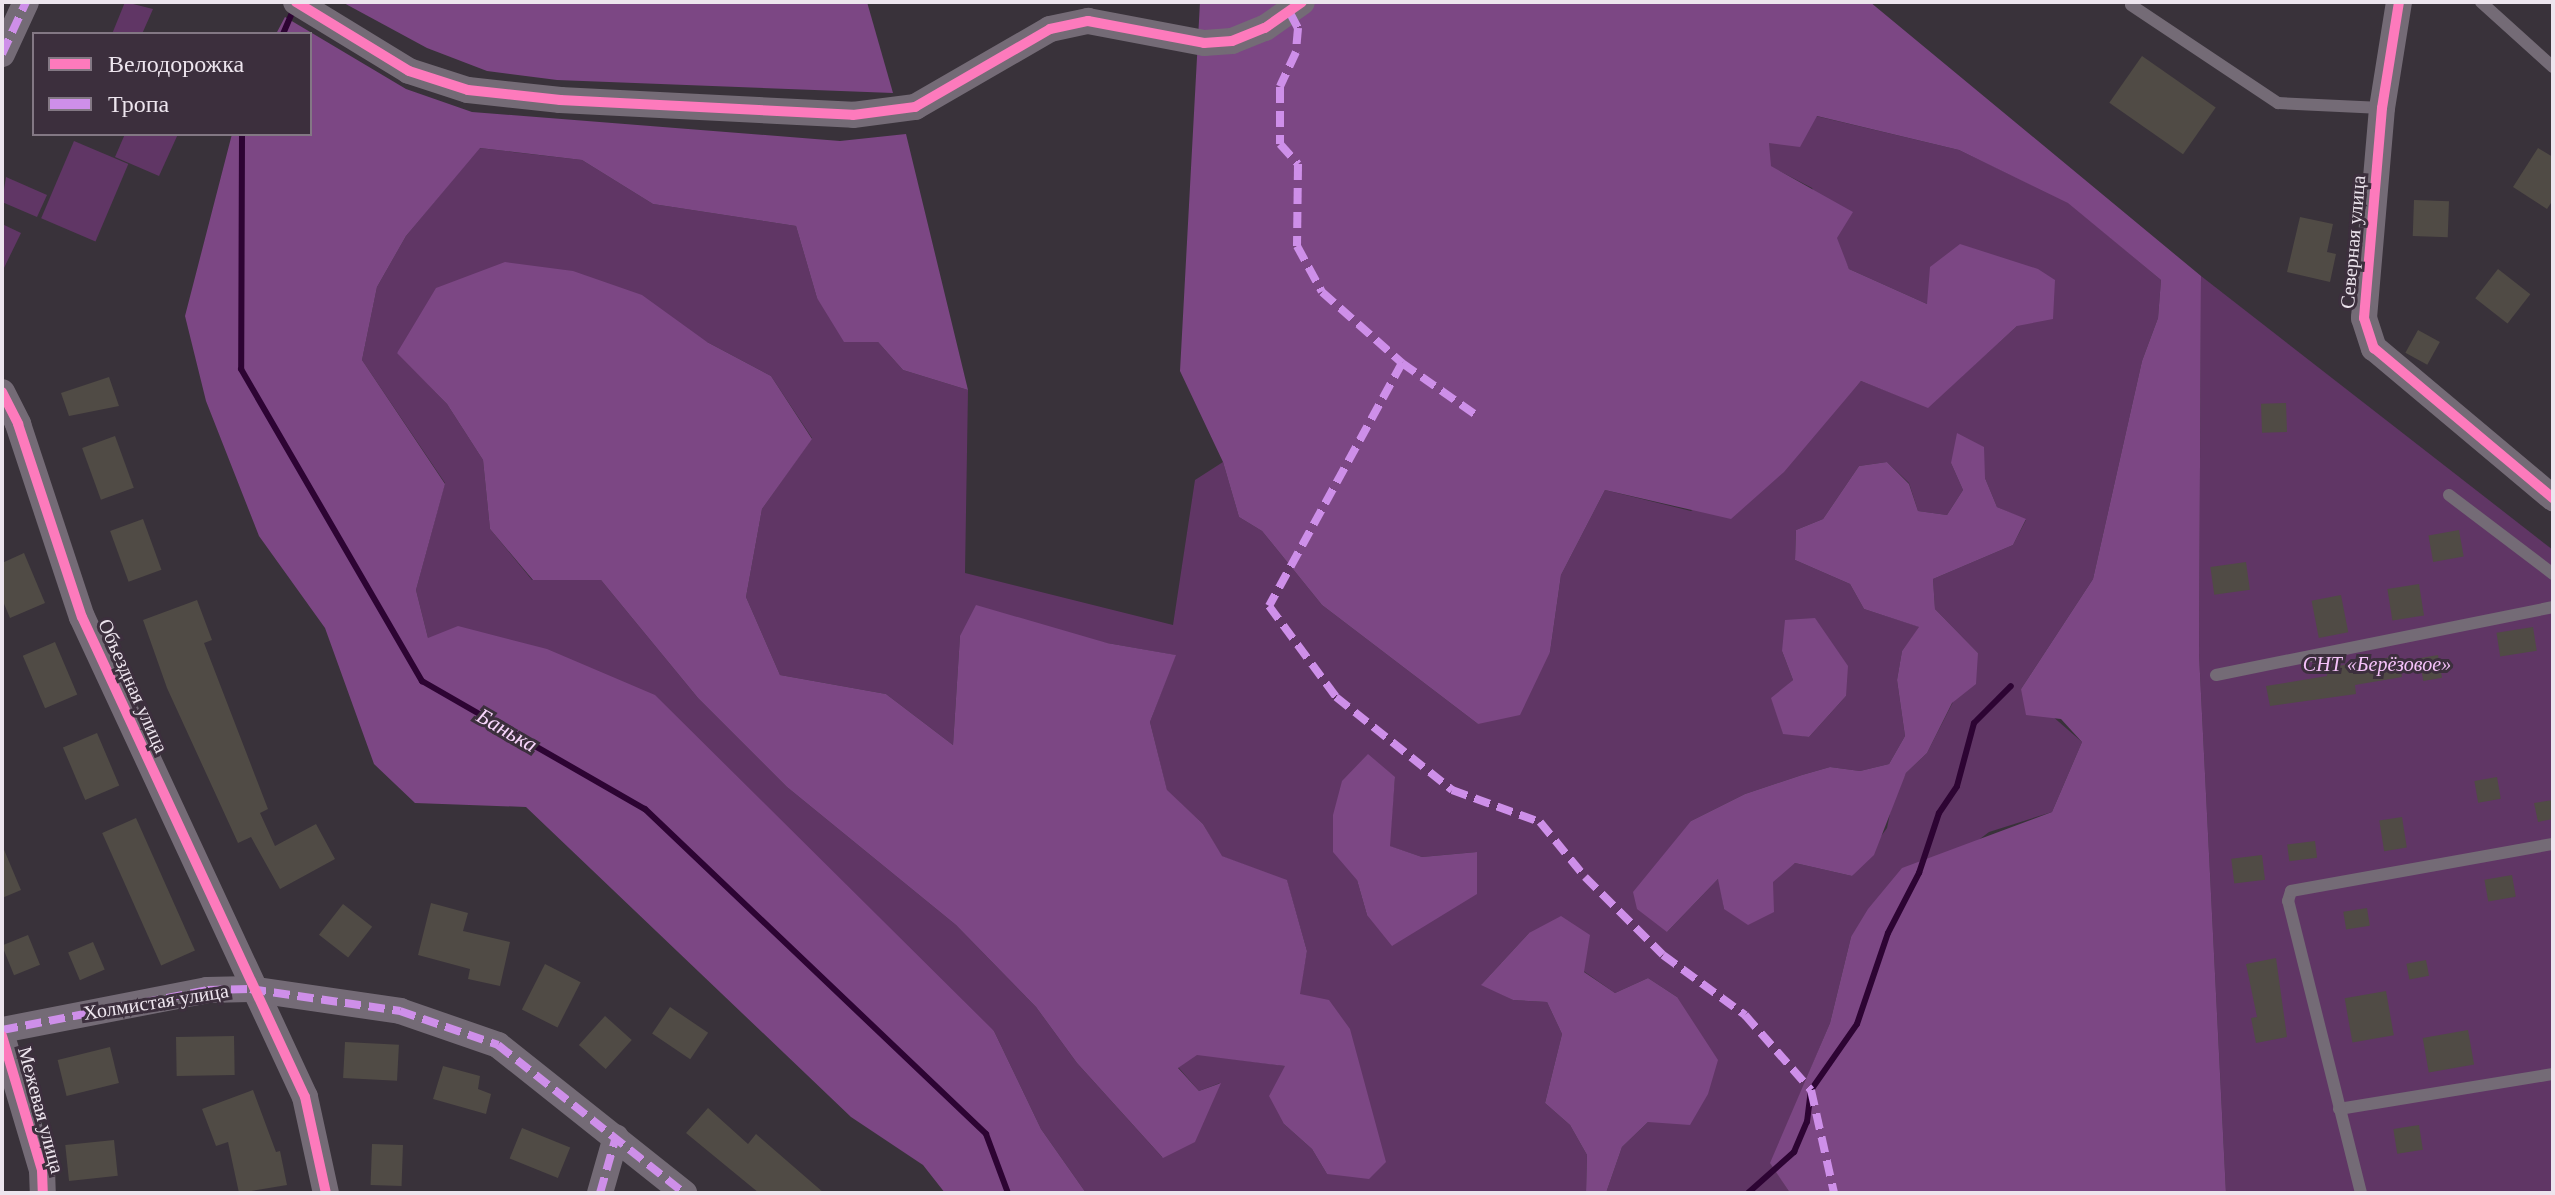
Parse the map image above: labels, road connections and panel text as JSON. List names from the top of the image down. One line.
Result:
{"streets":{"street":["Северная улица","Объездная улица","Холмистая улица","Межевая улица"]},"crossings":[["Объездная улица","Холмистая улица"],["Холмистая улица","Межевая улица"]],"water":["Банька"],"parks":["СНТ «Берёзовое»"],"legend":["Велодорожка","Тропа"]}
